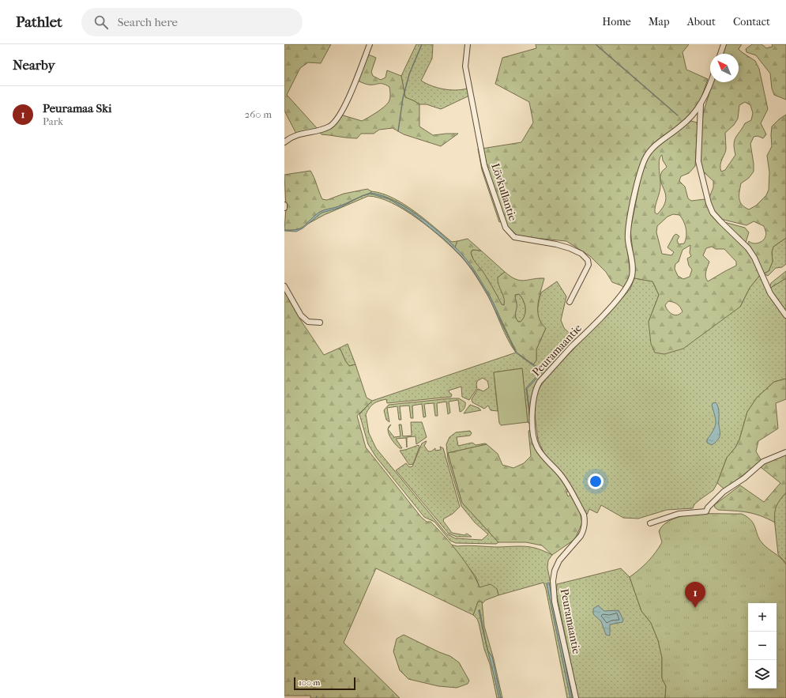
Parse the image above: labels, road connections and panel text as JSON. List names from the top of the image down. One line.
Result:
{"streets":{"street":["Lövkullantie","Peuramaantie"]},"scale_bar":"100 m","north":"top left","page":{"header":"Pathlet","search":"Search here","nav":["Home","Map","About","Contact"],"heading":"Nearby","list":[{"mark":"1","name":"Peuramaa Ski","note":"Park","value":"260 m"}],"pins":"1","map_buttons":["+","−"],"scale":"100 m"}}
